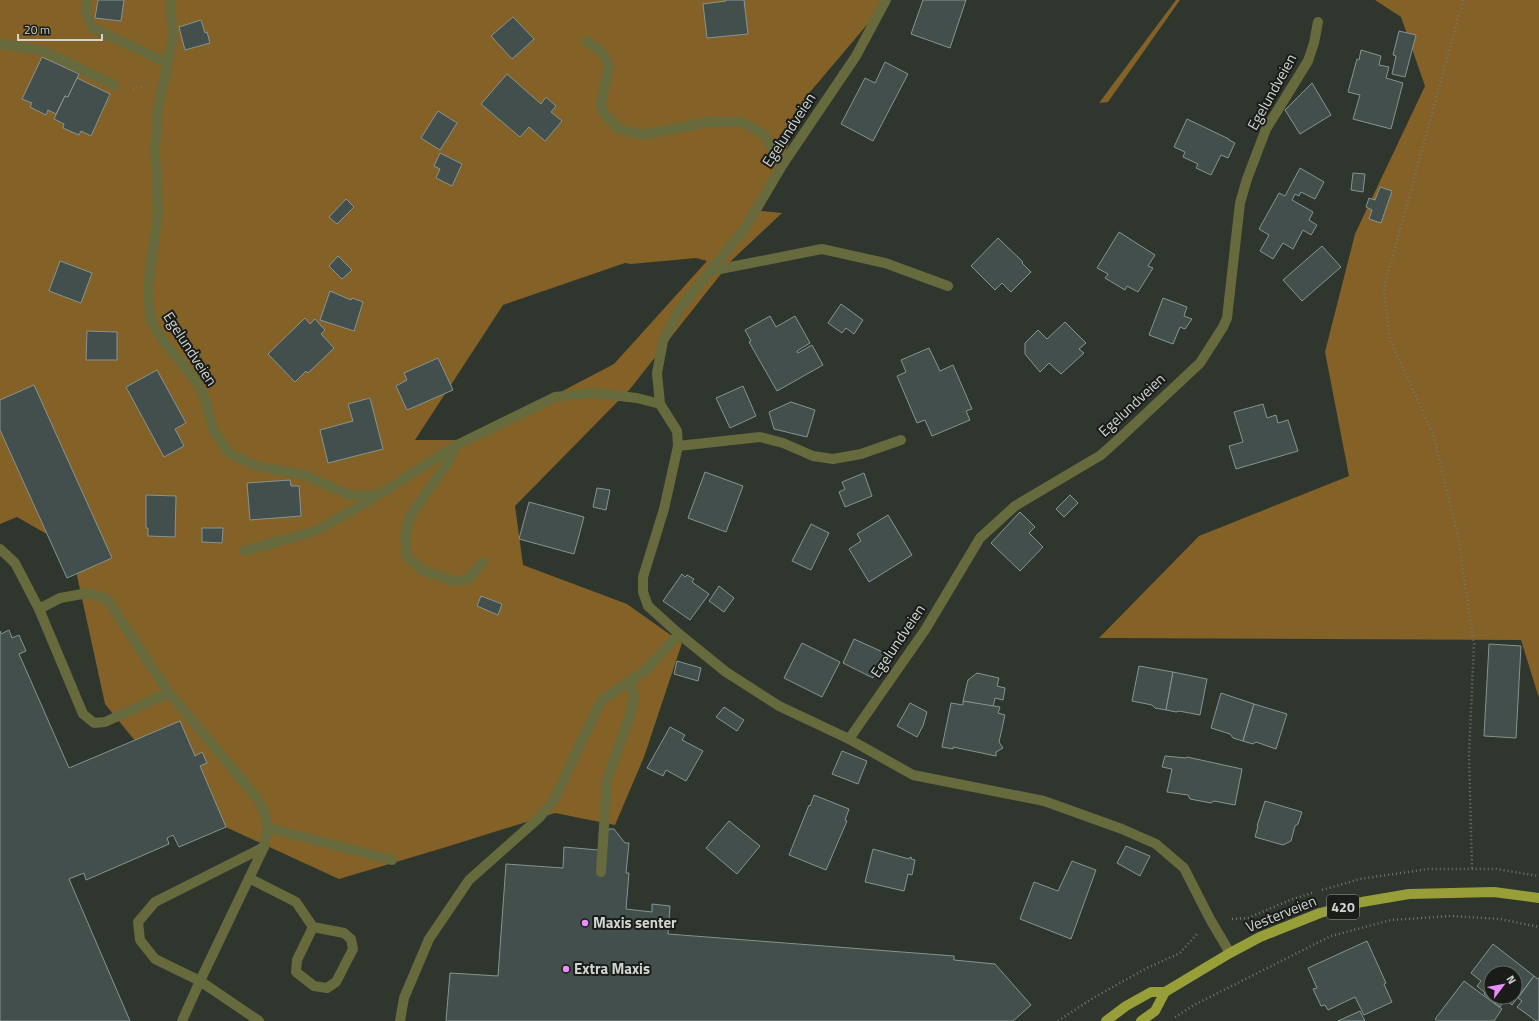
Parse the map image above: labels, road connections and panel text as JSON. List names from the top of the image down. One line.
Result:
{"streets":{"main road":["420","Vesterveien"],"street":["Egelundveien"]},"crossings":[["Egelundveien","Vesterveien"]],"places":["Maxis senter","Extra Maxis"],"scale_bar":"20 m","north":"top right"}
